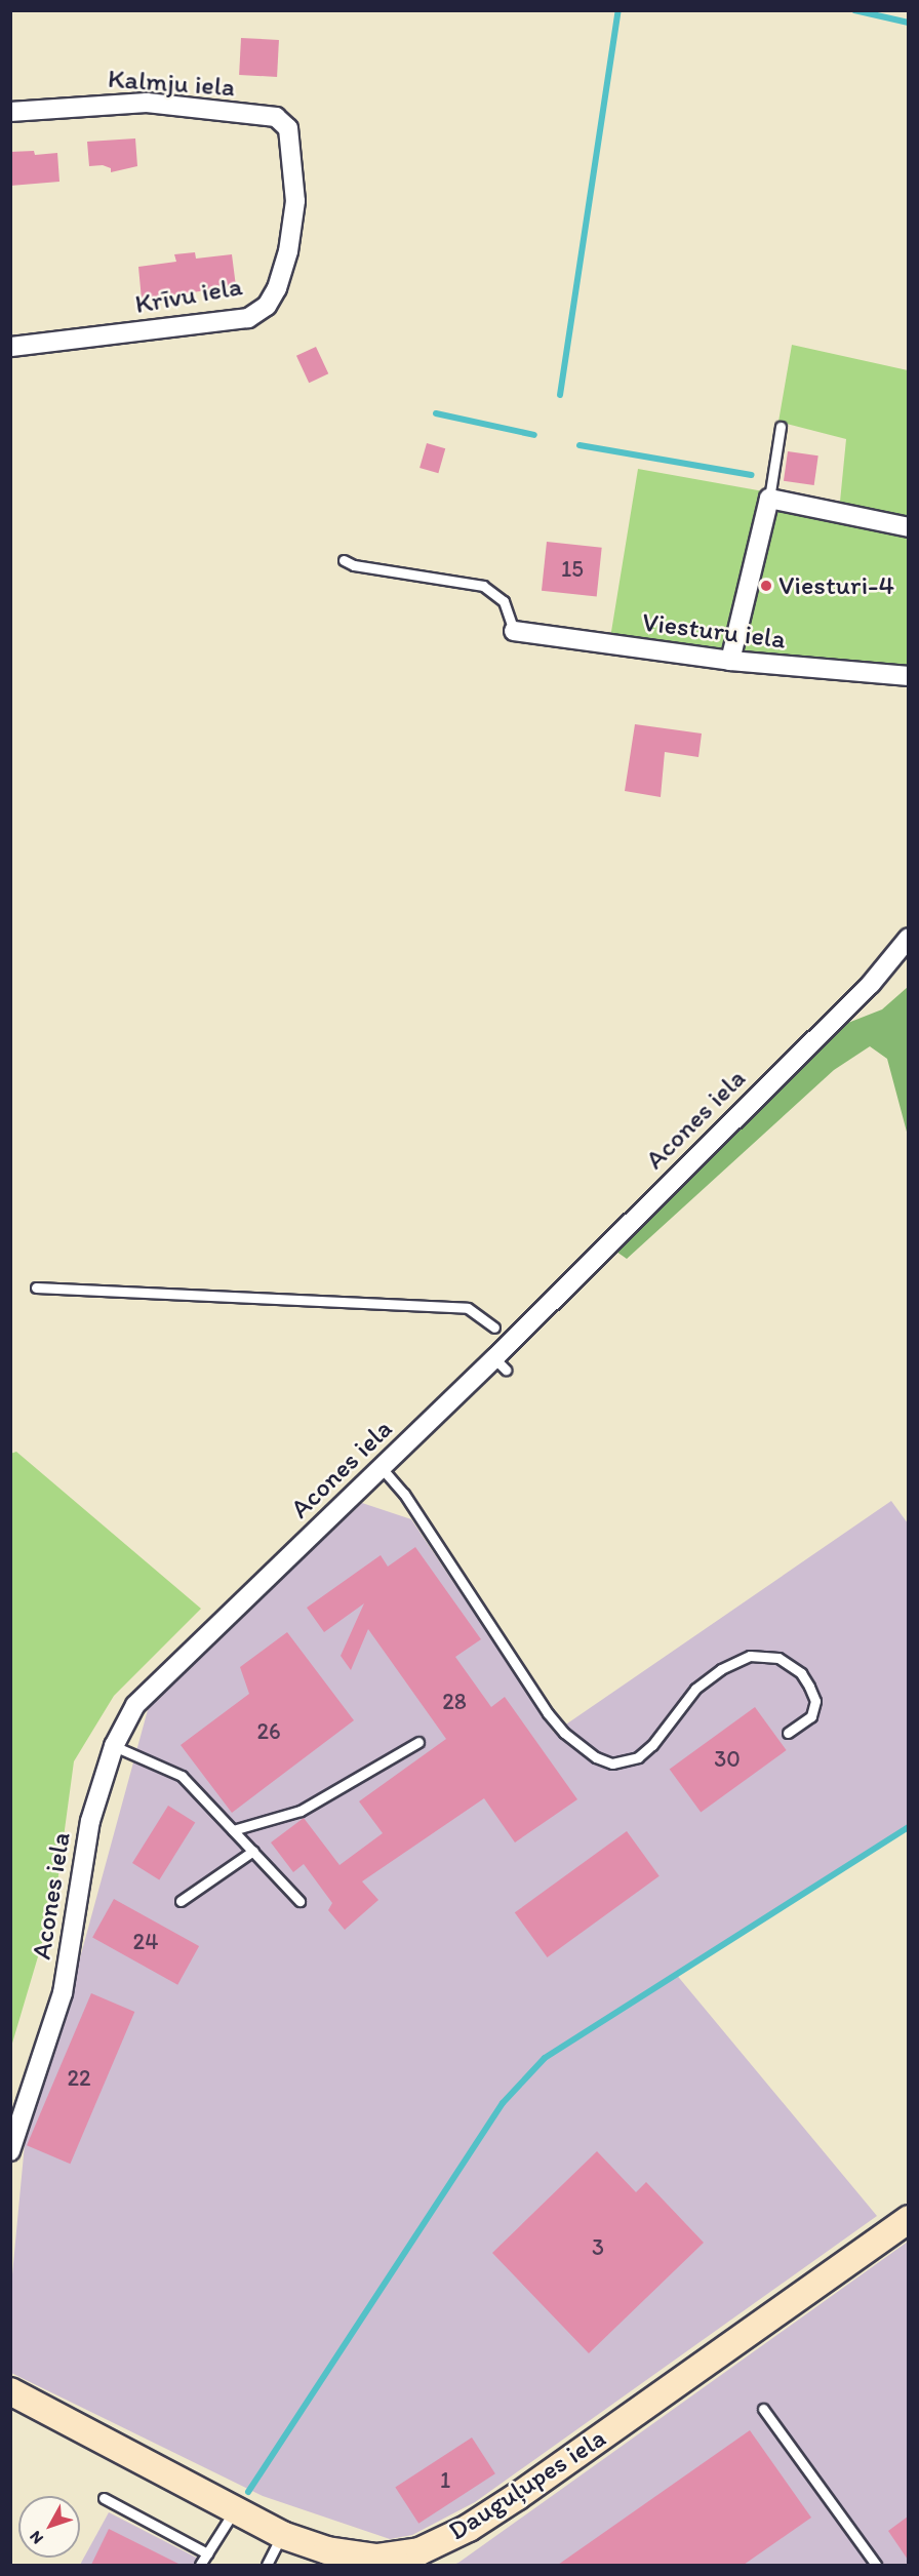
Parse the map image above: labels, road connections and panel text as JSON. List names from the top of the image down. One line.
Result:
{"streets":{"street":["Kalmju iela","Krīvu iela","Viesturu iela","Acones iela","Dauguļupes iela"]},"crossings":[["Kalmju iela","Krīvu iela"]],"places":["Viesturi-4"],"house_numbers":["15","28","26","30","24","22","3","1"],"north":"bottom left"}
